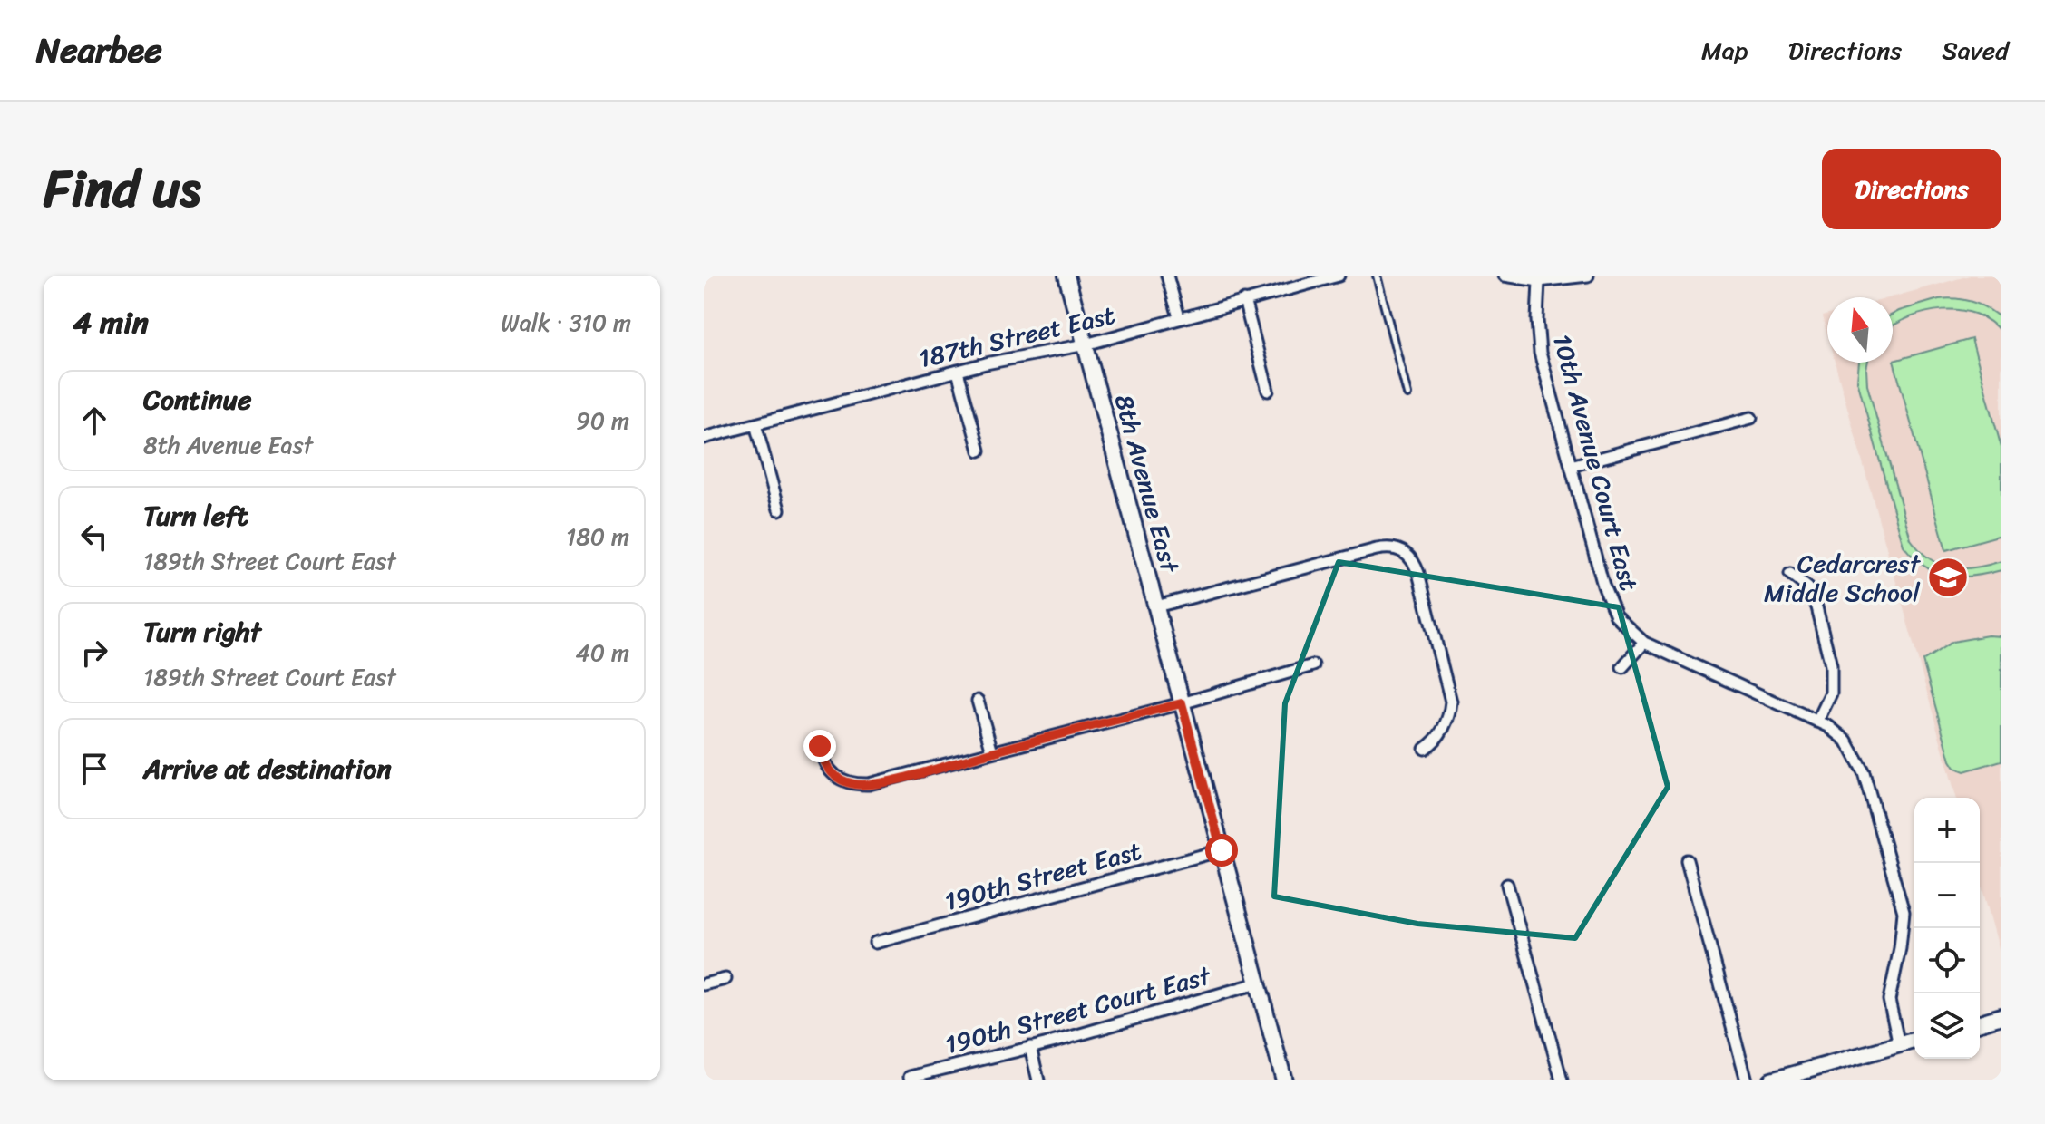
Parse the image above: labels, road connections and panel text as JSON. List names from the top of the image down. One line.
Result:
{"streets":{"street":["187th Street East","10th Avenue Court East","8th Avenue East","190th Street East","190th Street Court East"]},"crossings":[["187th Street East","8th Avenue East"],["8th Avenue East","190th Street East"],["8th Avenue East","190th Street Court East"]],"places":{"school or university":["Cedarcrest Middle School"]},"north":"top","page":{"header":"Nearbee","nav":["Map","Directions","Saved"],"title":"Find us","buttons":"Directions","heading":["4 min","Walk · 310 m"],"list":[["Continue","8th Avenue East","90 m"],["Turn left","189th Street Court East","180 m"],["Turn right","189th Street Court East","40 m"],"Arrive at destination"],"map_buttons":["+","−"]}}
